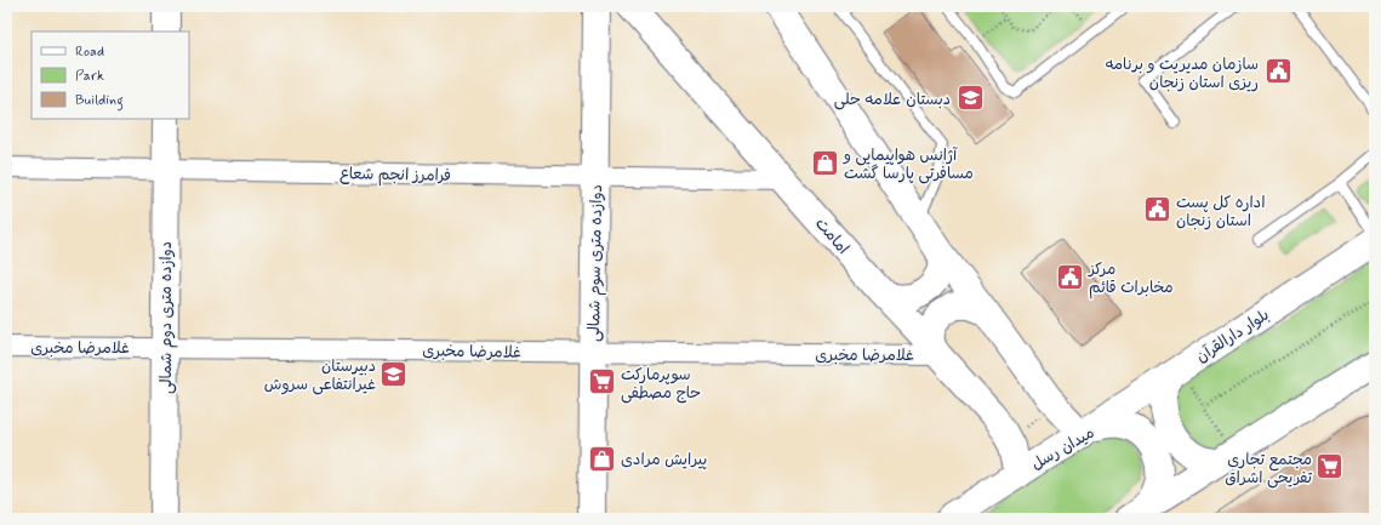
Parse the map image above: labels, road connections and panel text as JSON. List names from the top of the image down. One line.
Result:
{"streets":{"main road":["امامت","دوازده متری سوم شمالی","دوازده متری دوم شمالی","بلوار دارالقرآن","میدان رسل"],"street":["فرامرز انجم شعاع","غلامرضا مخبری"]},"crossings":[["فرامرز انجم شعاع","امامت"],["فرامرز انجم شعاع","دوازده متری سوم شمالی"],["فرامرز انجم شعاع","دوازده متری دوم شمالی"],["امامت","غلامرضا مخبری"],["امامت","میدان رسل"],["دوازده متری سوم شمالی","غلامرضا مخبری"],["دوازده متری دوم شمالی","غلامرضا مخبری"],["بلوار دارالقرآن","میدان رسل"]],"places":{"public building":["سازمان مدیریت و برنامه ریزی استان زنجان","اداره کل پست استان زنجان","مرکز مخابرات قائم"],"school or university":["دبستان علامه حلی","دبیرستان غیرانتفاعی سروش"],"shop":["آژانس هواپیمایی و مسافرتی پارسا گشت","پیرایش مرادی"],"supermarket":["سوپرمارکت حاج مصطفی","مجتمع تجاری تفریحی اشراق"]},"legend":["Road","Park","Building"]}
